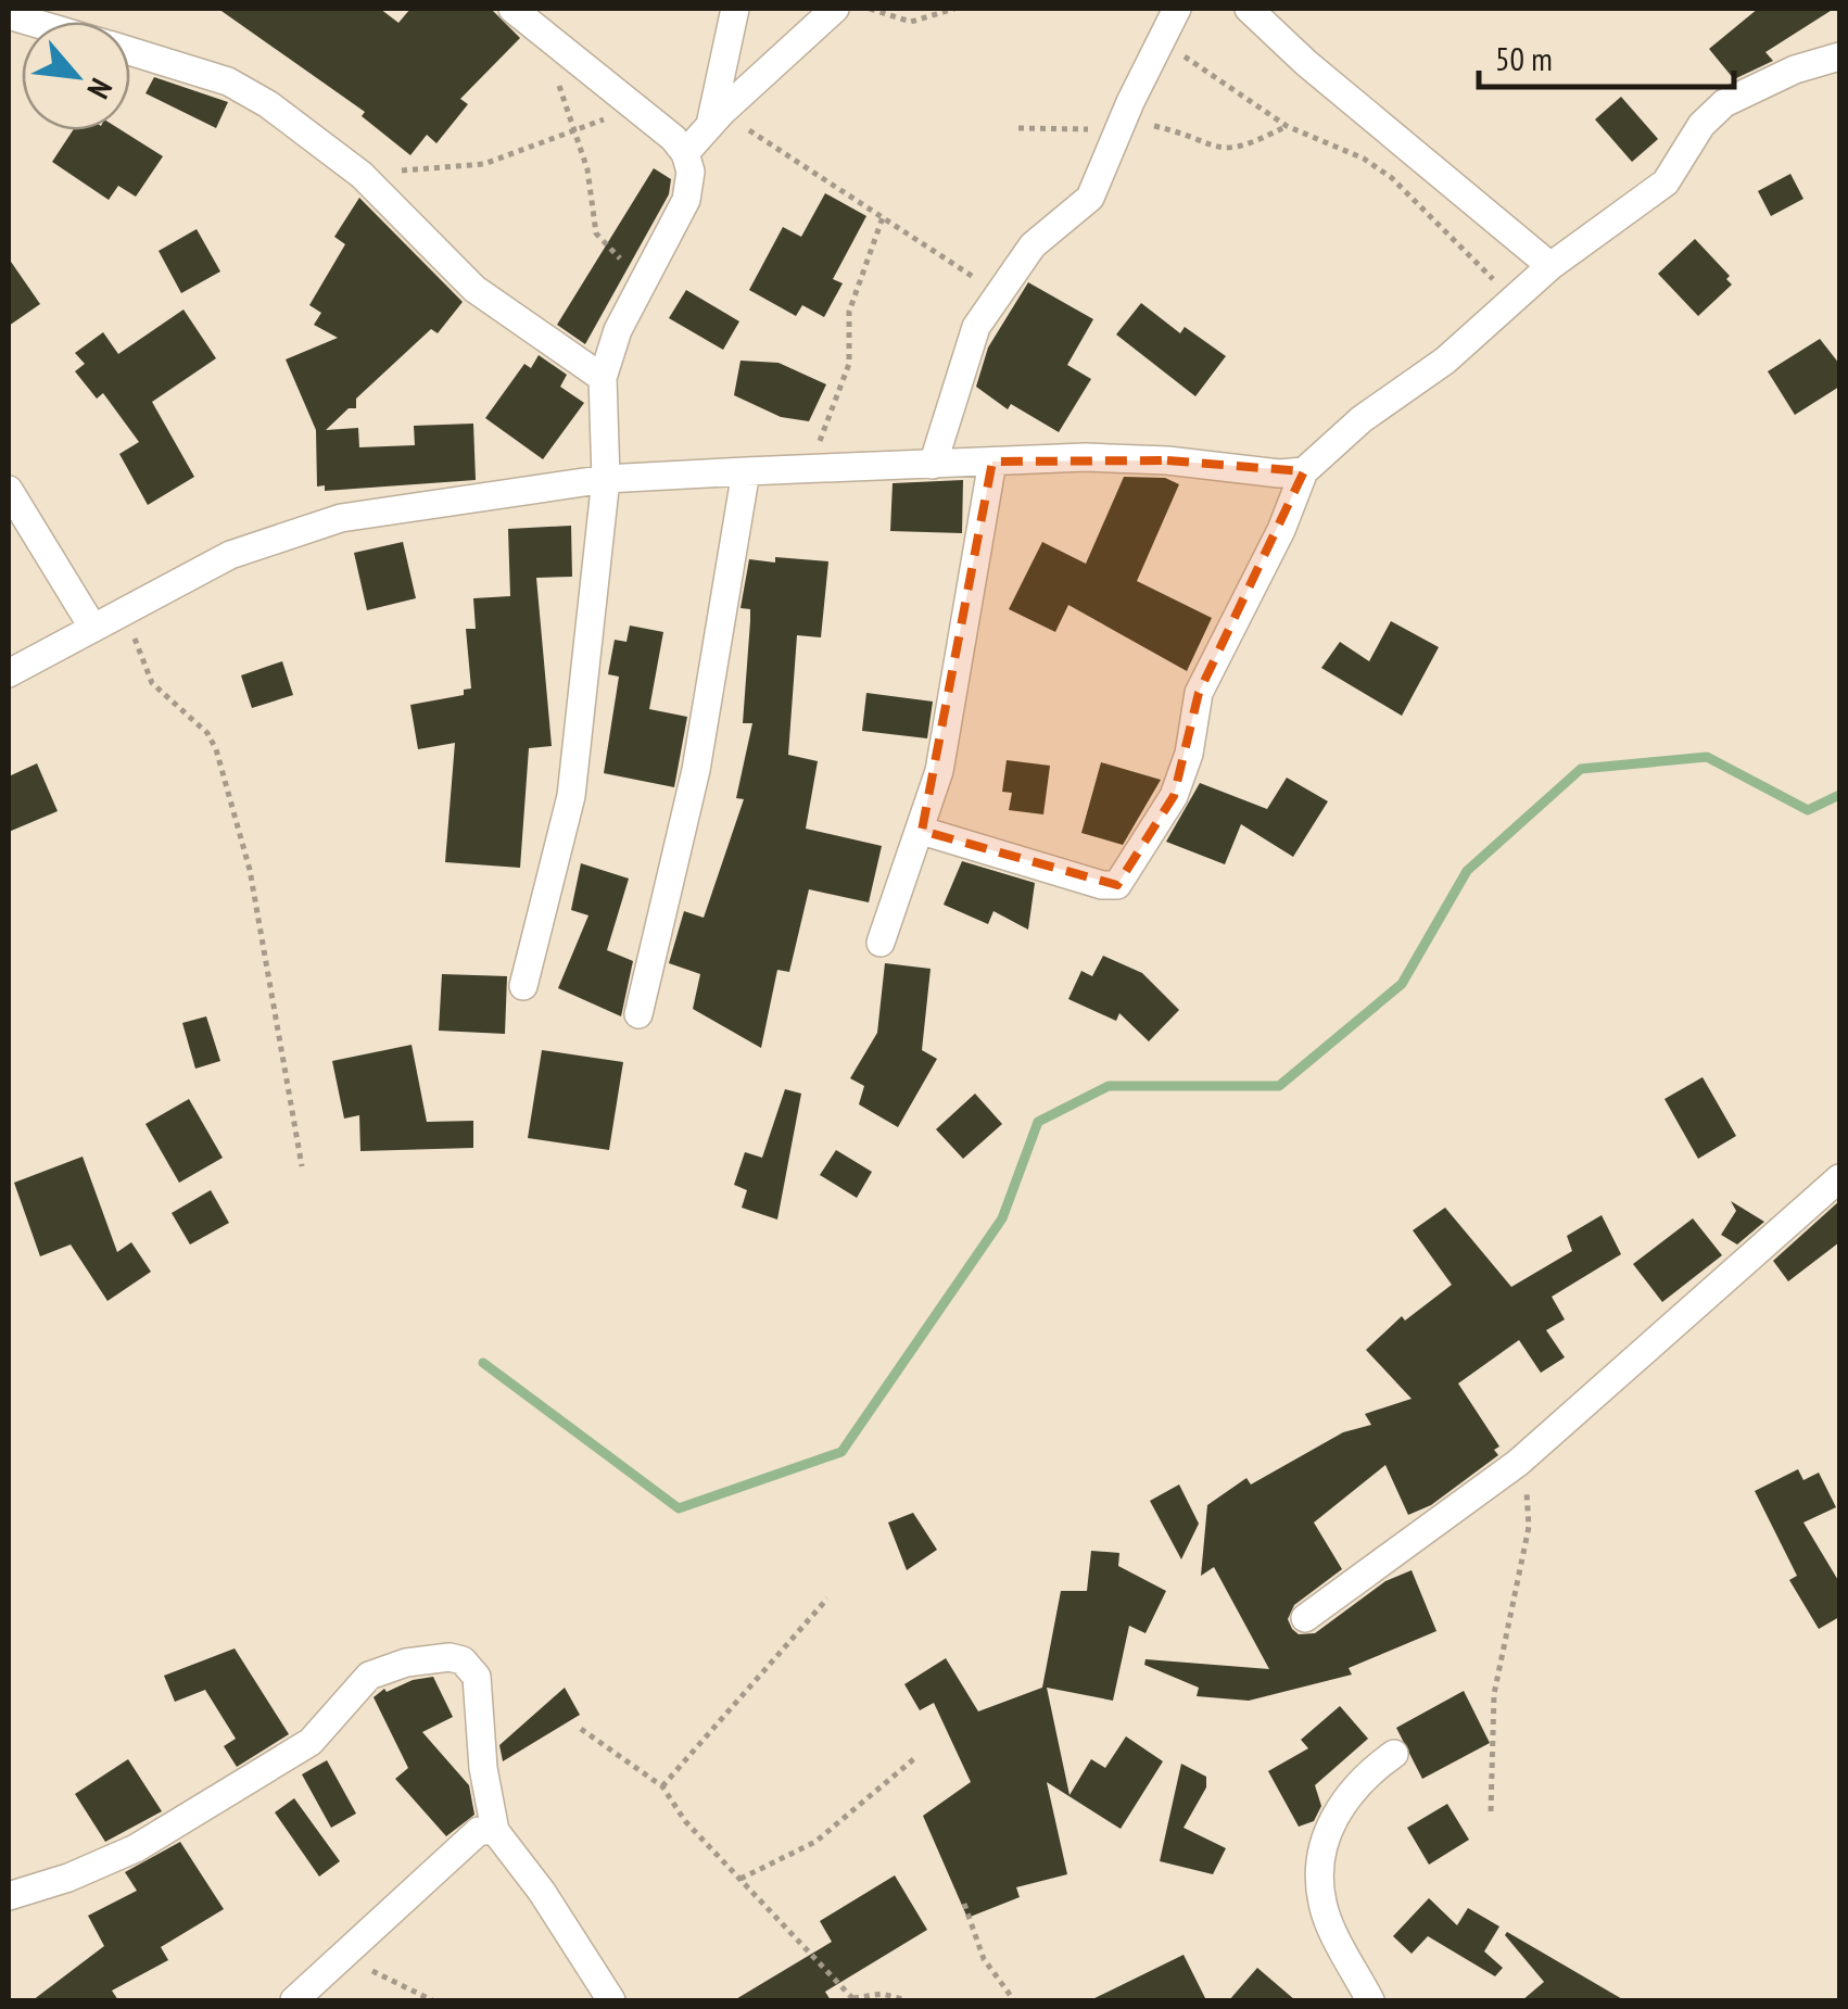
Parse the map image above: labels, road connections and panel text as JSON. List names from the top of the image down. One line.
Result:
{"scale_bar":"50 m","north":"bottom right"}
